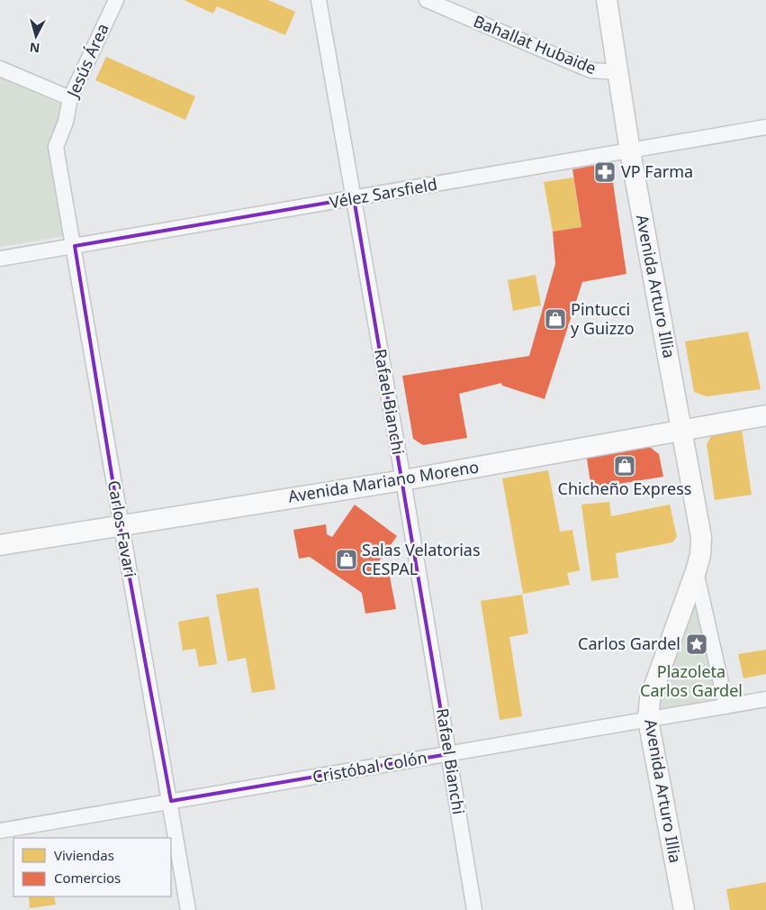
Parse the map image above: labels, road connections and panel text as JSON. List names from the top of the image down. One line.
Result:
{"streets":{"main road":["Avenida Arturo Illia","Avenida Mariano Moreno"],"street":["Bahallat Hubaide","Jesús Área","Vélez Sarsfield","Rafael Bianchi","Carlos Favari","Cristóbal Colón"]},"crossings":[["Bahallat Hubaide","Avenida Arturo Illia"],["Jesús Área","Carlos Favari"],["Vélez Sarsfield","Avenida Arturo Illia"],["Vélez Sarsfield","Rafael Bianchi"],["Vélez Sarsfield","Carlos Favari"],["Avenida Arturo Illia","Avenida Mariano Moreno"],["Avenida Arturo Illia","Cristóbal Colón"],["Rafael Bianchi","Avenida Mariano Moreno"],["Rafael Bianchi","Cristóbal Colón"],["Avenida Mariano Moreno","Carlos Favari"],["Carlos Favari","Cristóbal Colón"]],"parks":["Plazoleta Carlos Gardel"],"places":{"pharmacy":["VP Farma"],"shop":["Pintucci y Guizzo","Chicheño Express","Salas Velatorias CESPAL"],"place":["Carlos Gardel"]},"legend":["Viviendas","Comercios"],"north":"bottom"}
